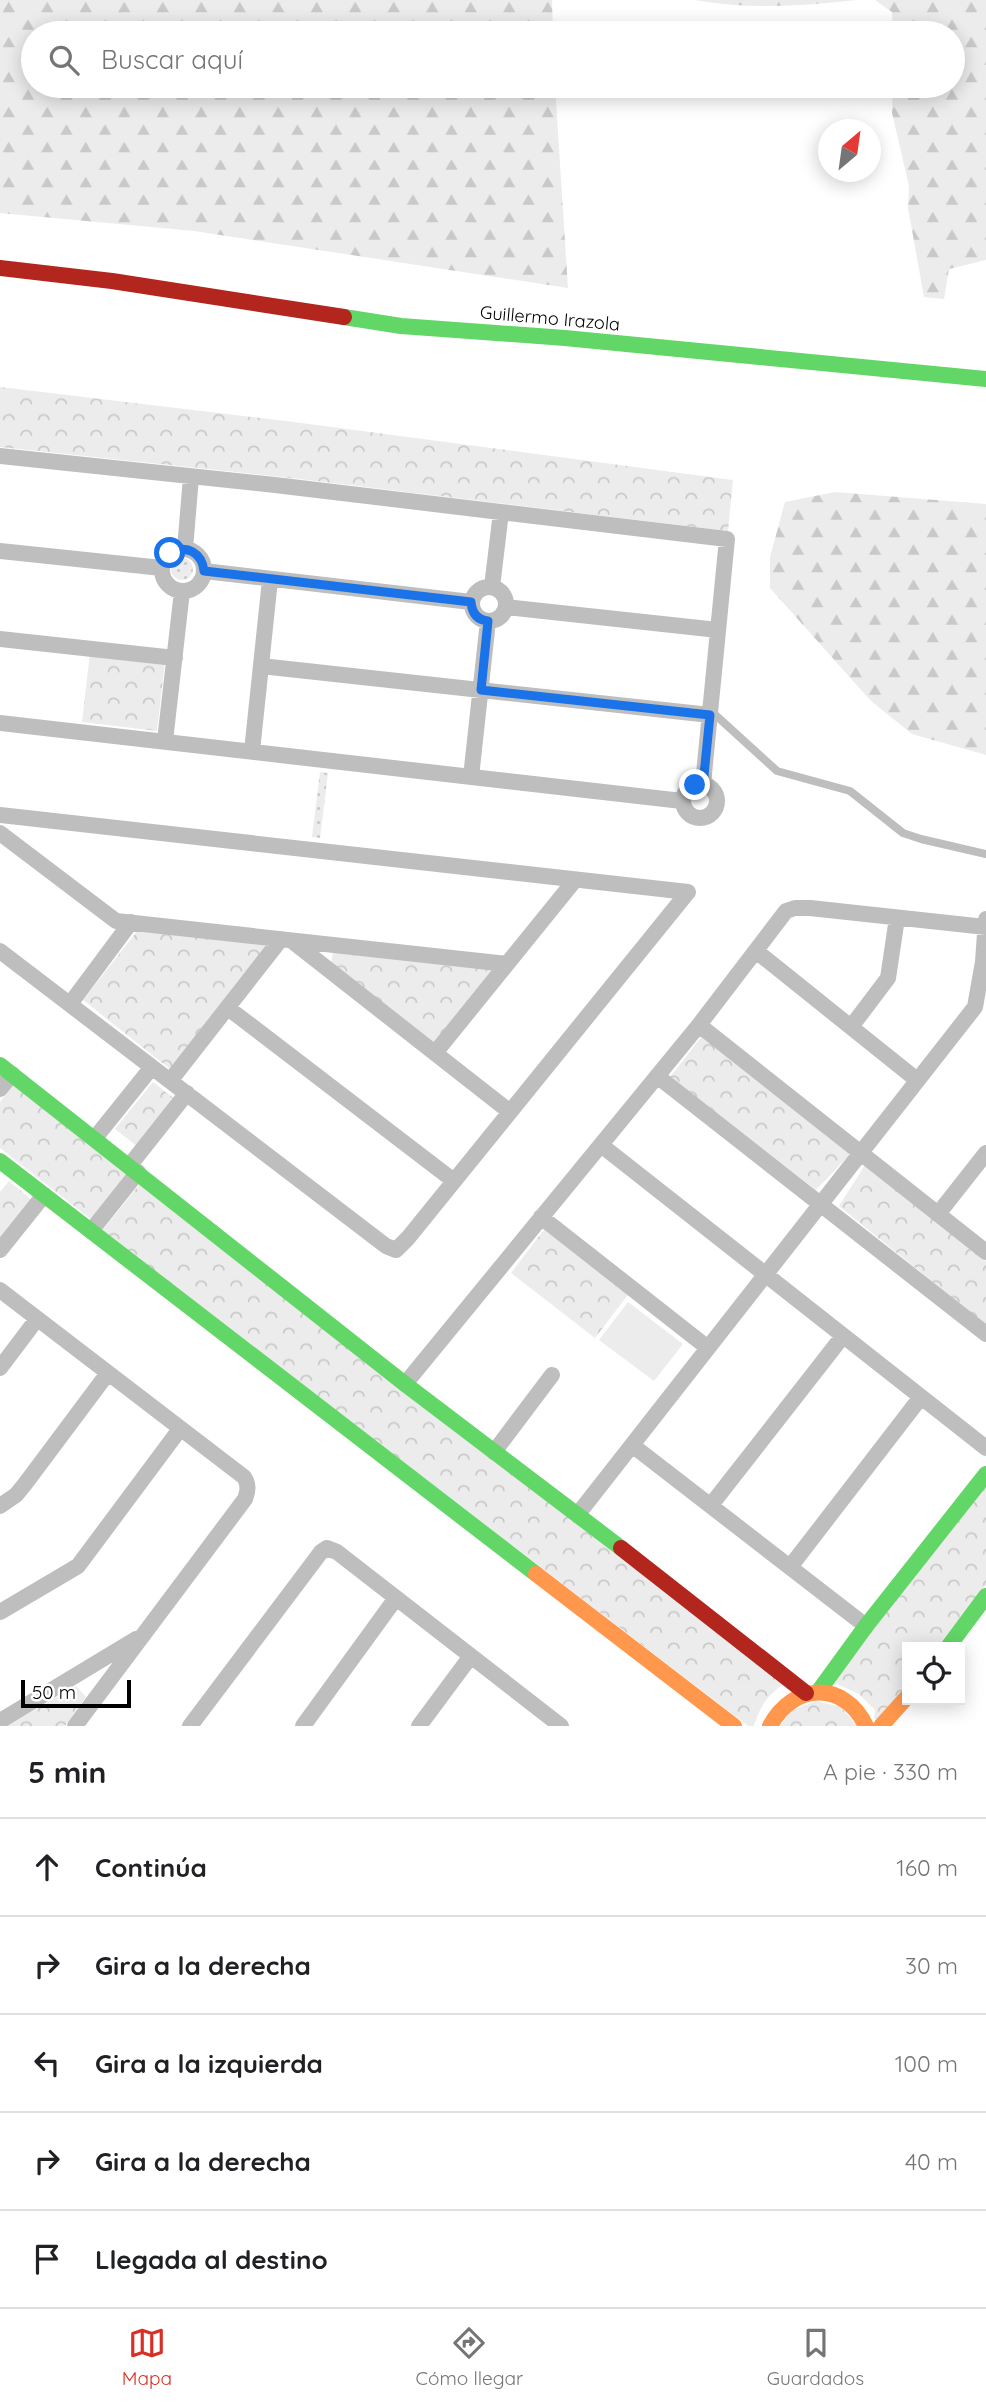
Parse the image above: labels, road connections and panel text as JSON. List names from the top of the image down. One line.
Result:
{"streets":{"street":["Guillermo Irazola"]},"scale_bar":"50 m","north":"top right","page":{"search":"Buscar aquí","scale":"50 m","heading":["5 min","A pie · 330 m"],"list":[["Continúa","160 m"],["Gira a la derecha","30 m"],["Gira a la izquierda","100 m"],["Gira a la derecha","40 m"],"Llegada al destino"],"nav":["Mapa","Cómo llegar","Guardados"]}}
